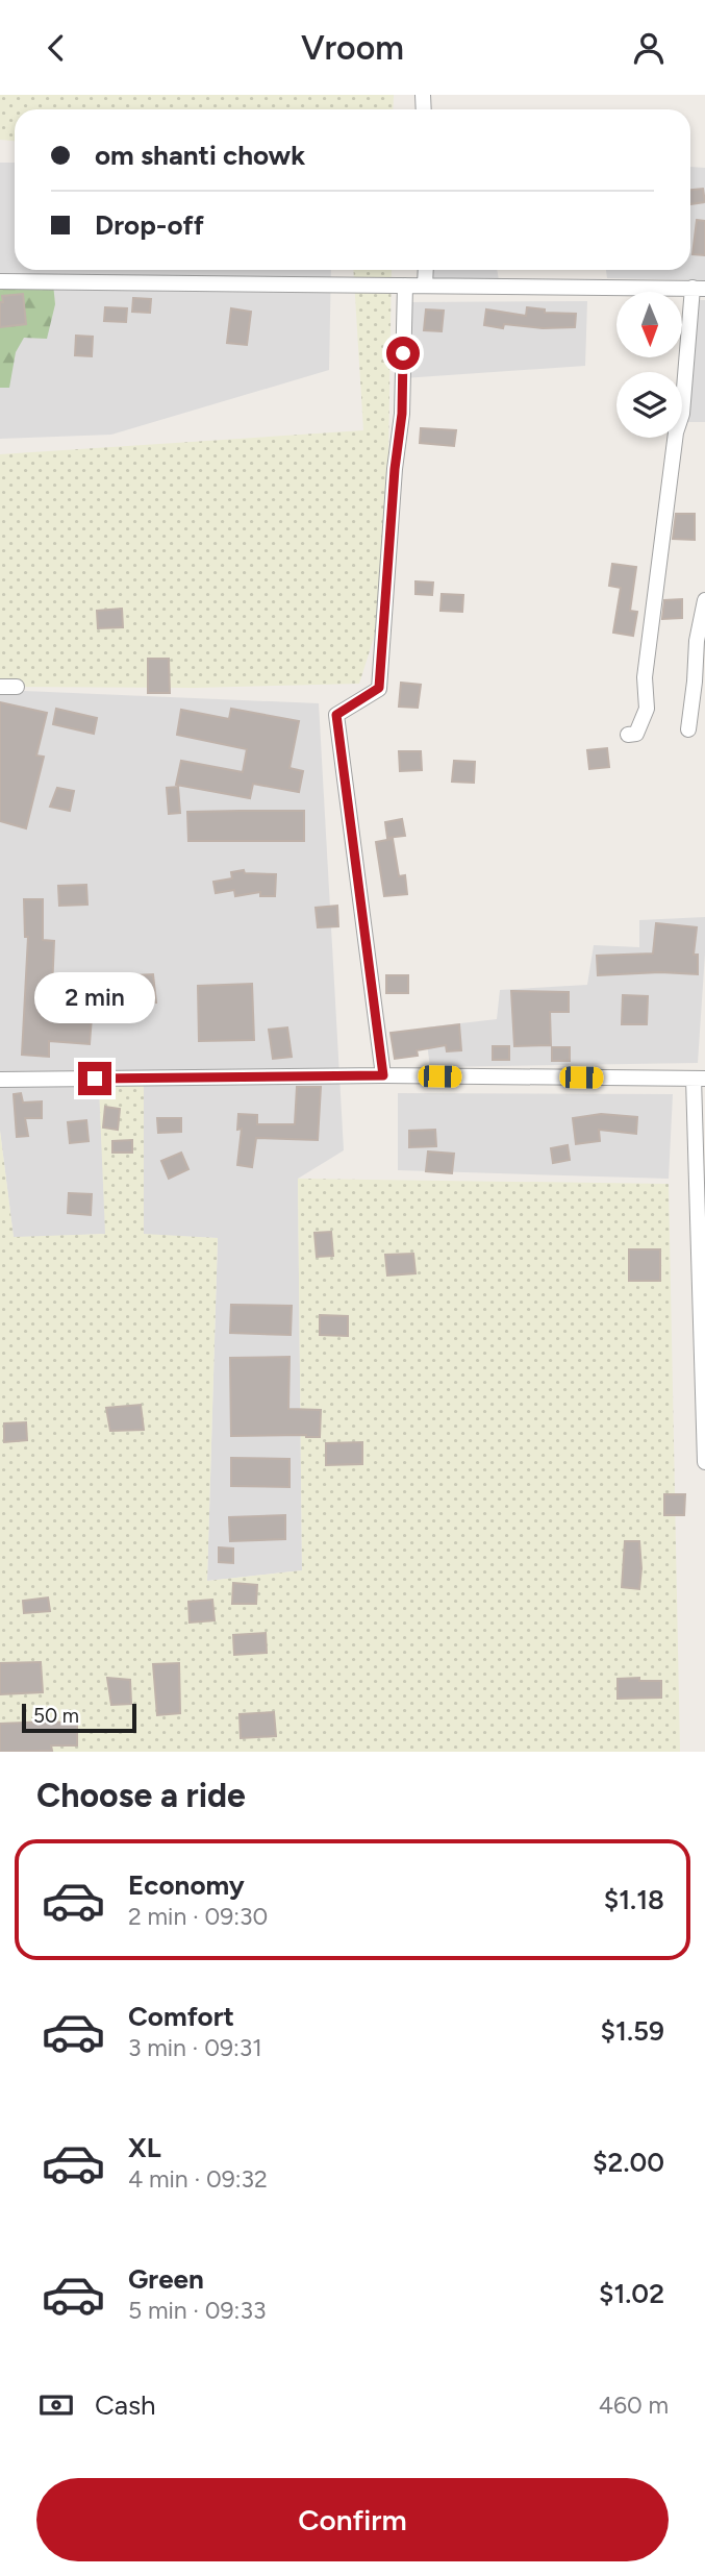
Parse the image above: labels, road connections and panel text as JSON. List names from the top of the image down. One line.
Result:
{"scale_bar":"50 m","north":"bottom","page":{"header":"Vroom","banner":["om shanti chowk","Drop-off"],"bubble":"2 min","scale":"50 m","heading":"Choose a ride","list":[{"name":"Economy","note":"2 min · 09:30","value":"$1.18"},{"name":"Comfort","note":"3 min · 09:31","value":"$1.59"},{"name":"XL","note":"4 min · 09:32","value":"$2.00"},{"name":"Green","note":"5 min · 09:33","value":"$1.02"}],"pay":["Cash","460 m"],"buttons":"Confirm"}}
